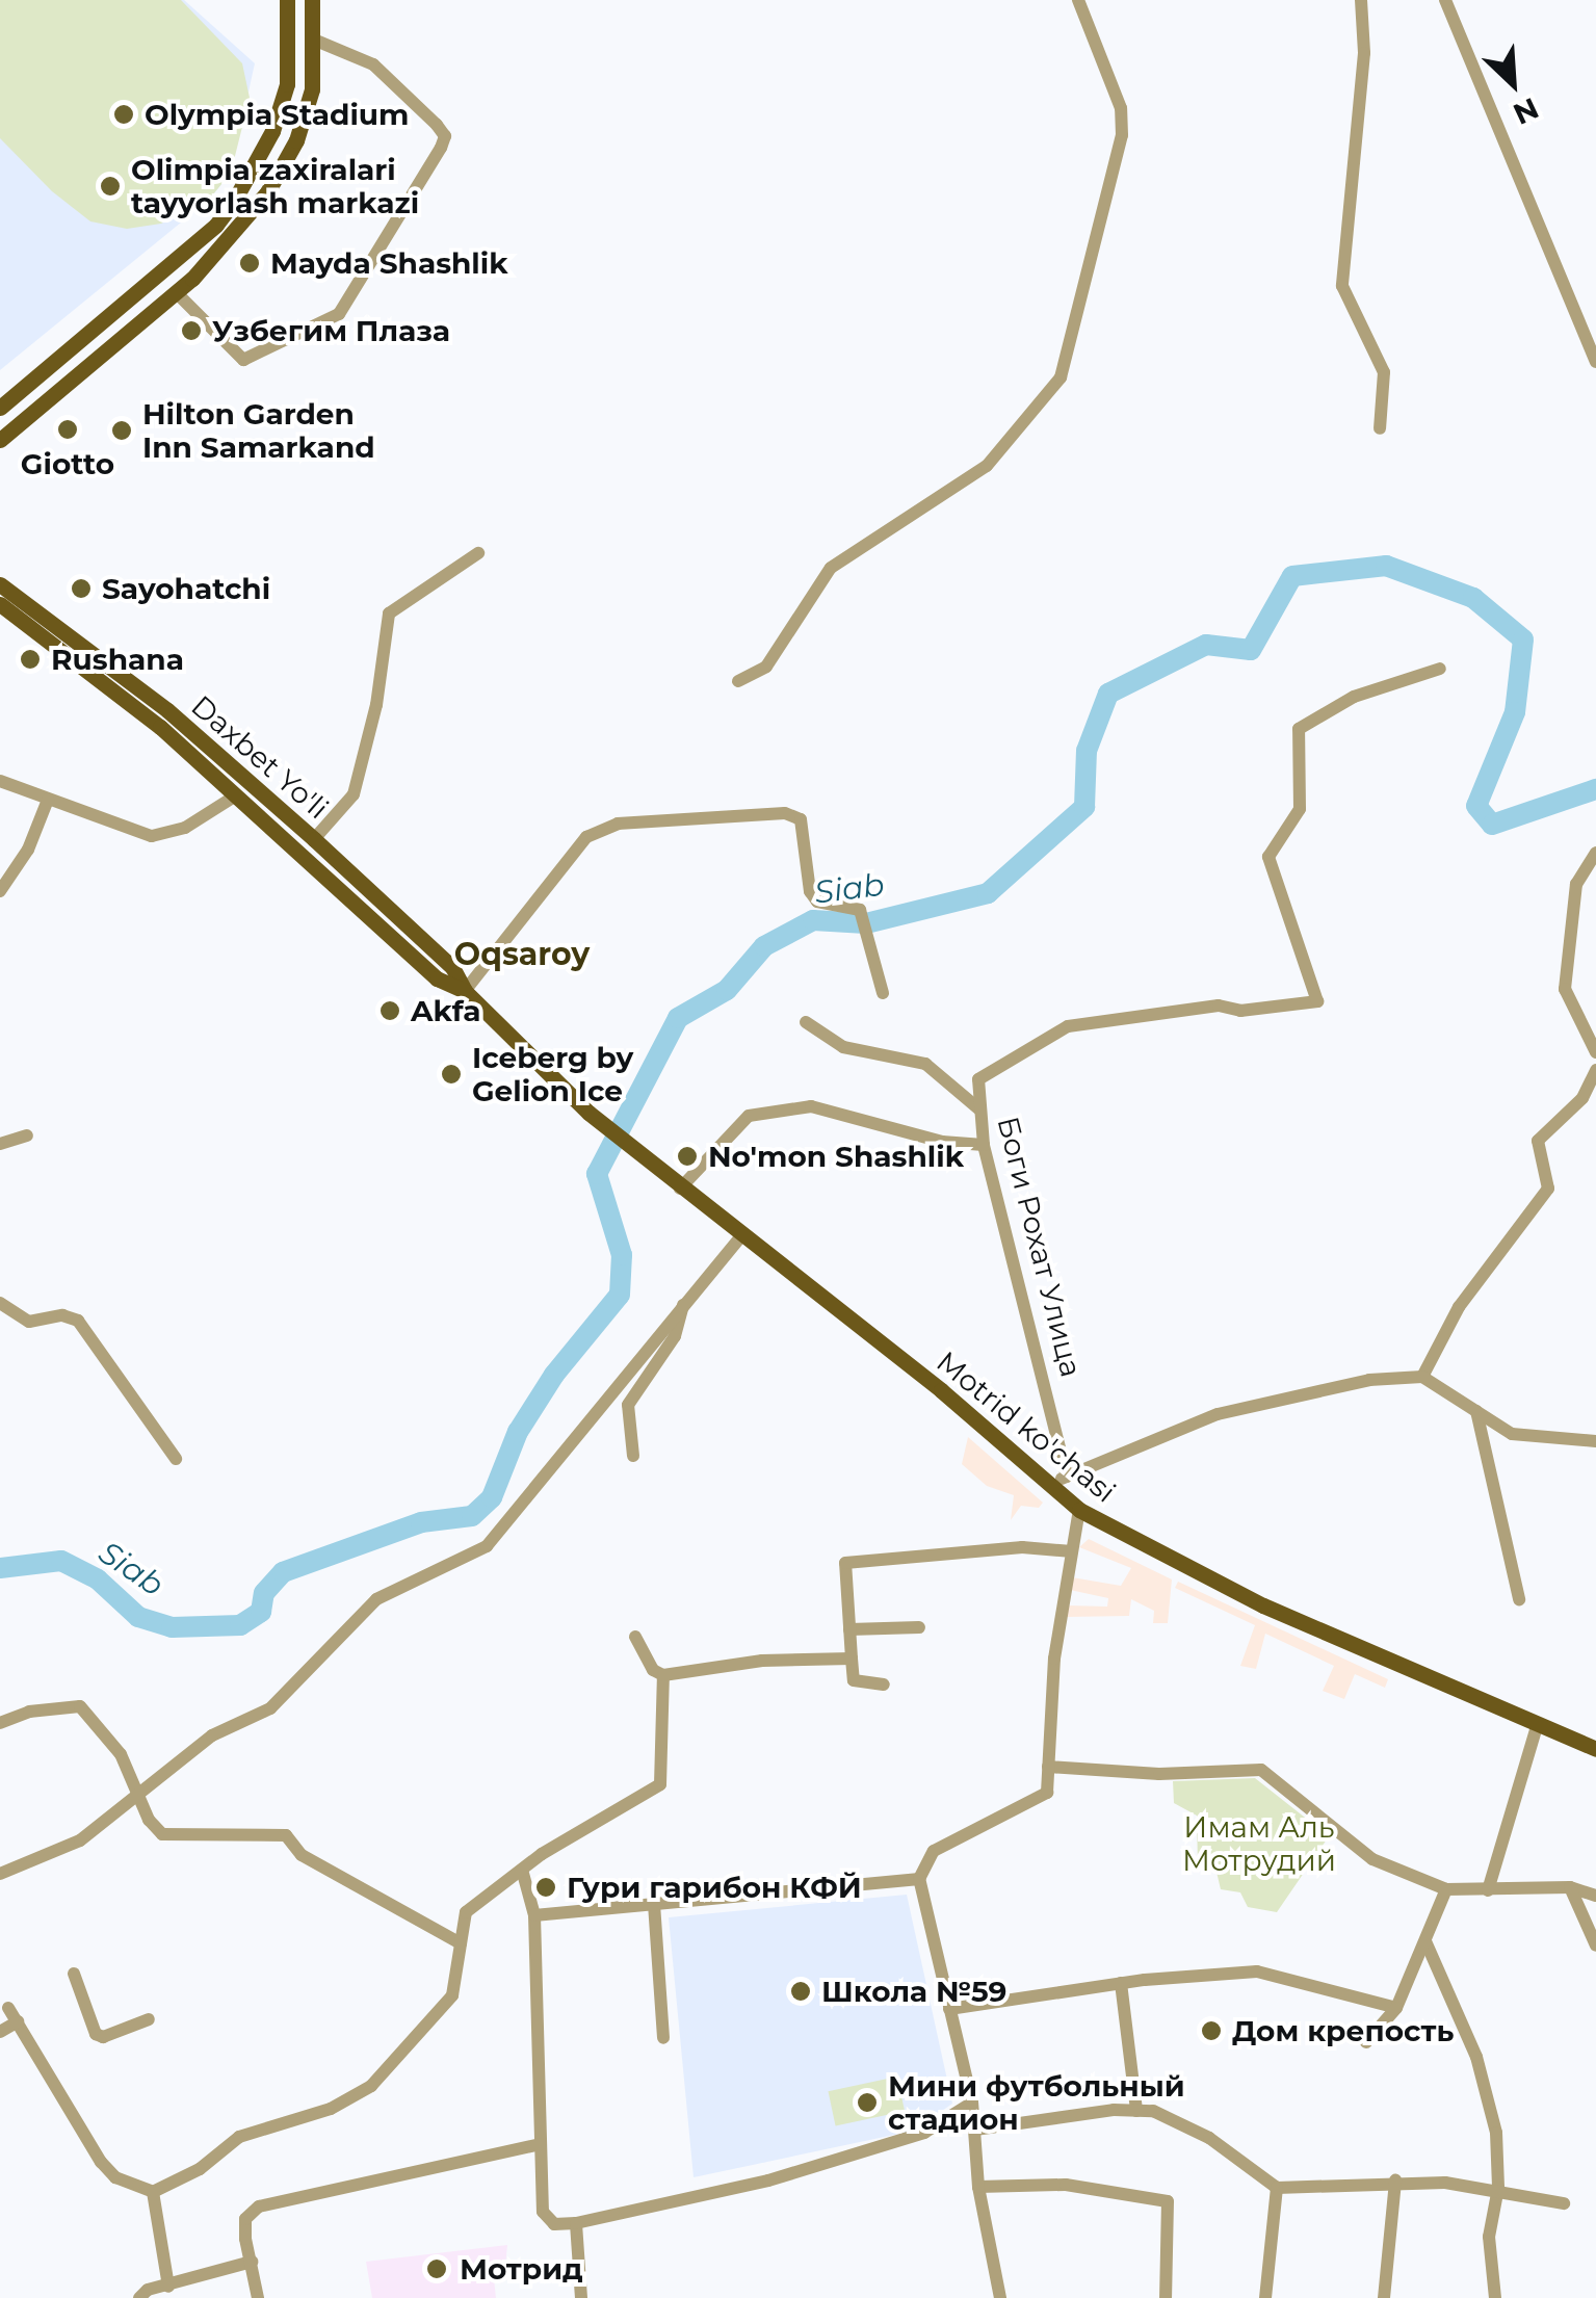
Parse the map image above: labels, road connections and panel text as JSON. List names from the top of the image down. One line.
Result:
{"streets":{"main road":["Daxbet Yo'li","Motrid ko'chasi"],"street":["Боги Рохат Улица"]},"crossings":[["Daxbet Yo'li","Motrid ko'chasi"]],"districts":["Oqsaroy"],"water":["Siab"],"parks":["Имам Аль Мотрудий"],"places":["Olympia Stadium","Olimpia zaxiralari tayyorlash markazi","Mayda Shashlik","Узбегим Плаза","Giotto","Hilton Garden Inn Samarkand","Sayohatchi","Rushana","Akfa","Iceberg by Gelion Ice","No'mon Shashlik","Гури гарибон КФЙ","Школа №59","Дом крепость","Мини футбольный стадион","Мотрид"],"north":"bottom right"}
